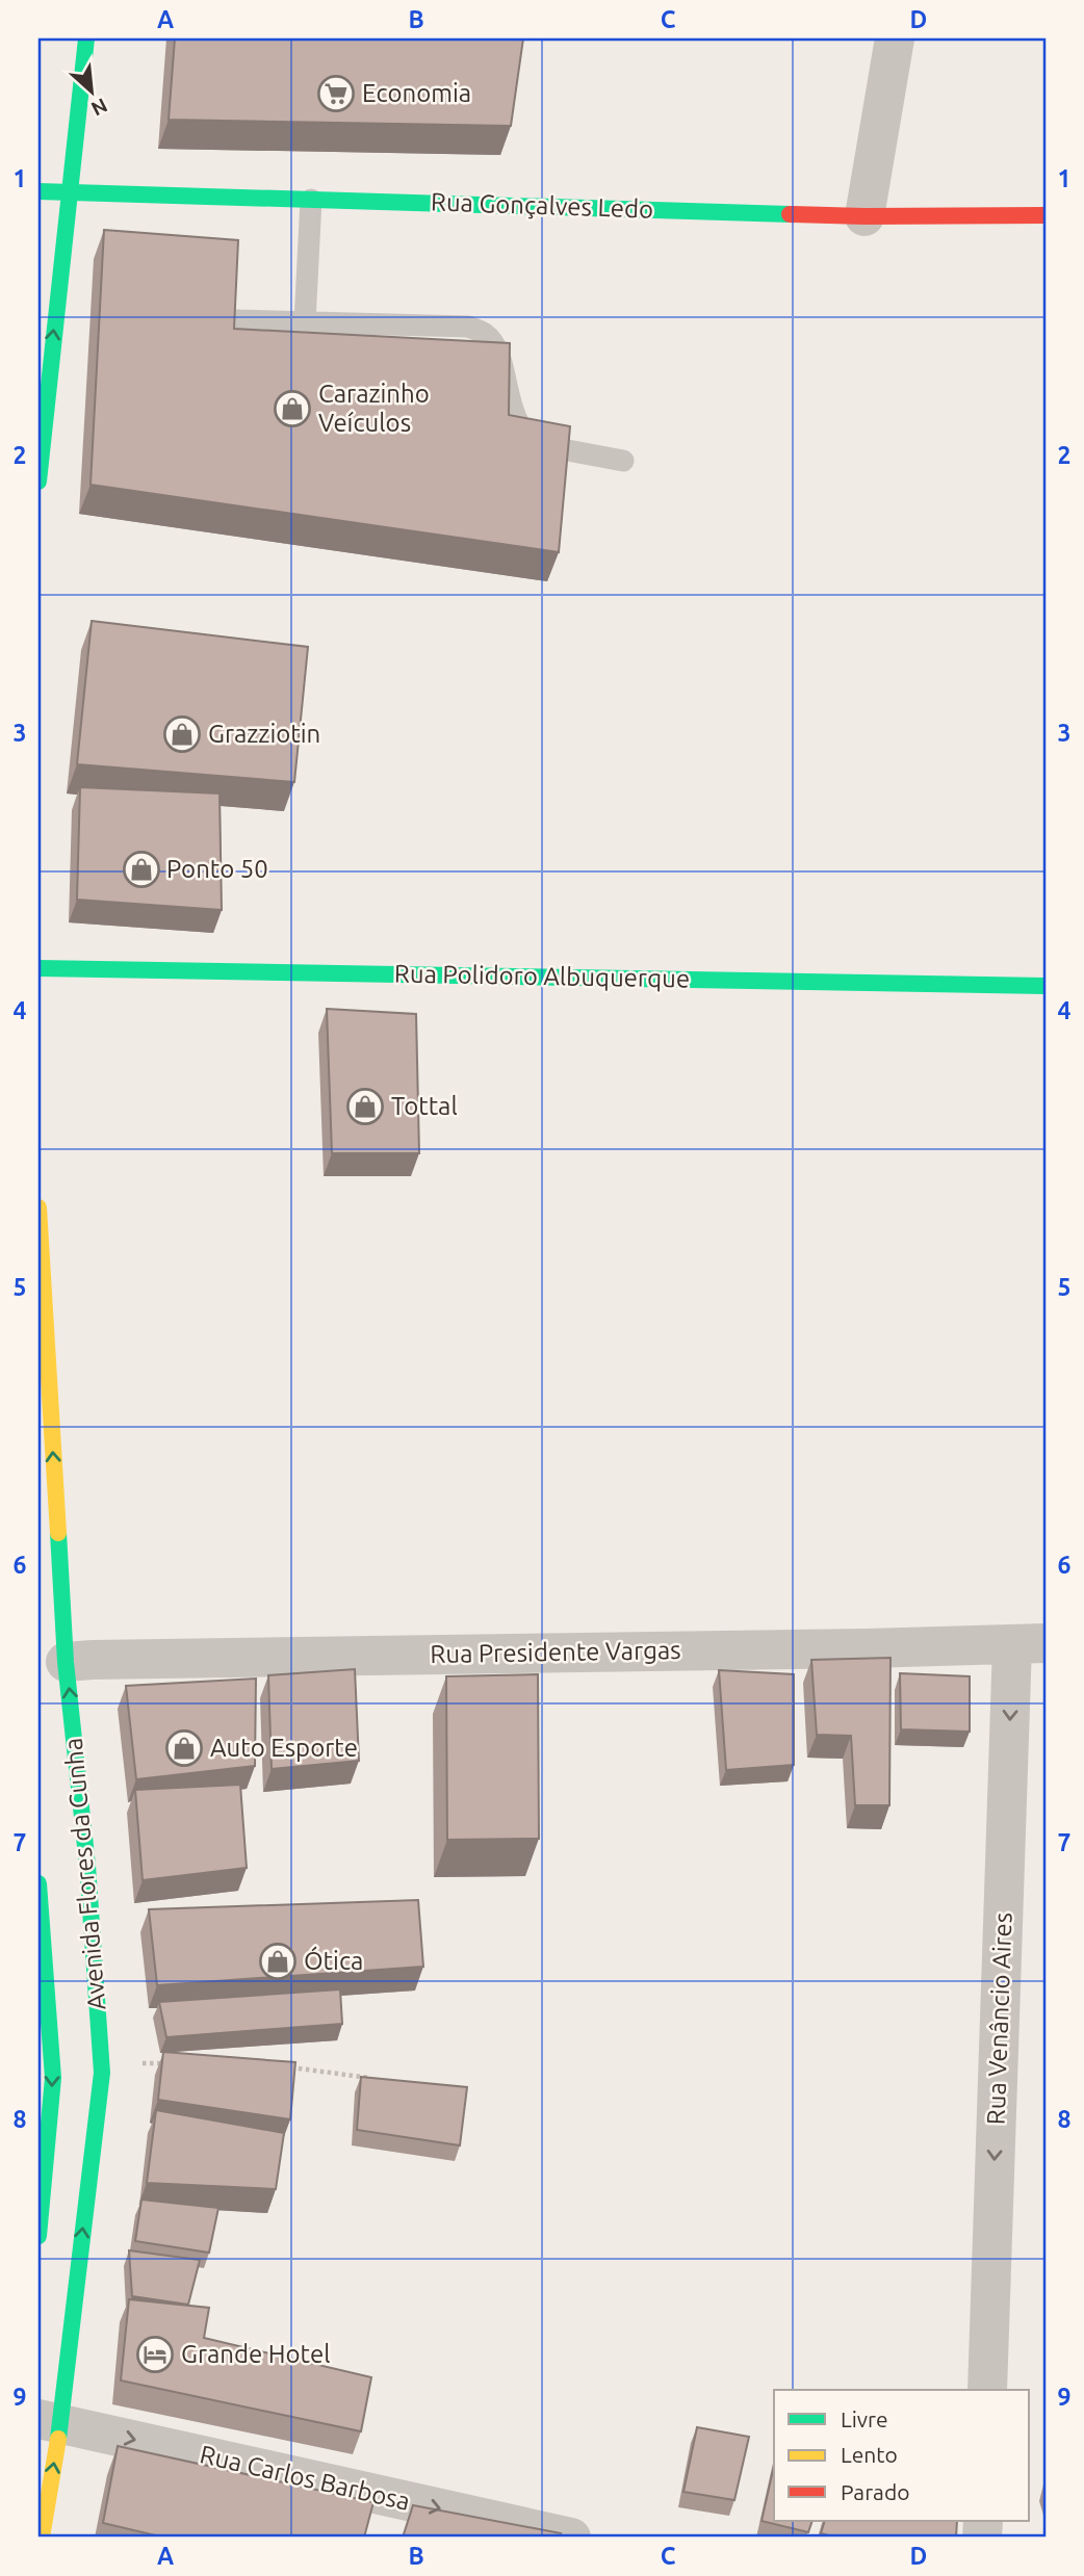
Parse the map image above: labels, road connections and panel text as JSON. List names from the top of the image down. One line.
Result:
{"streets":{"main road":["Rua Gonçalves Ledo","Rua Polidoro Albuquerque","Avenida Flores da Cunha"],"street":["Rua Presidente Vargas","Rua Venâncio Aires","Rua Carlos Barbosa"]},"crossings":[["Rua Presidente Vargas","Avenida Flores da Cunha"],["Rua Presidente Vargas","Rua Venâncio Aires"],["Avenida Flores da Cunha","Rua Carlos Barbosa"]],"one_way":["Rua Venâncio Aires","Rua Carlos Barbosa"],"places":{"supermarket":["Economia"],"shop":["Carazinho Veículos","Grazziotin","Ponto 50","Tottal","Auto Esporte","Ótica"],"hotel":["Grande Hotel"]},"legend":["Livre","Lento","Parado"],"north":"bottom right","grid":{"columns":["A","B","C","D"],"rows":["1","2","3","4","5","6","7","8","9"]}}
